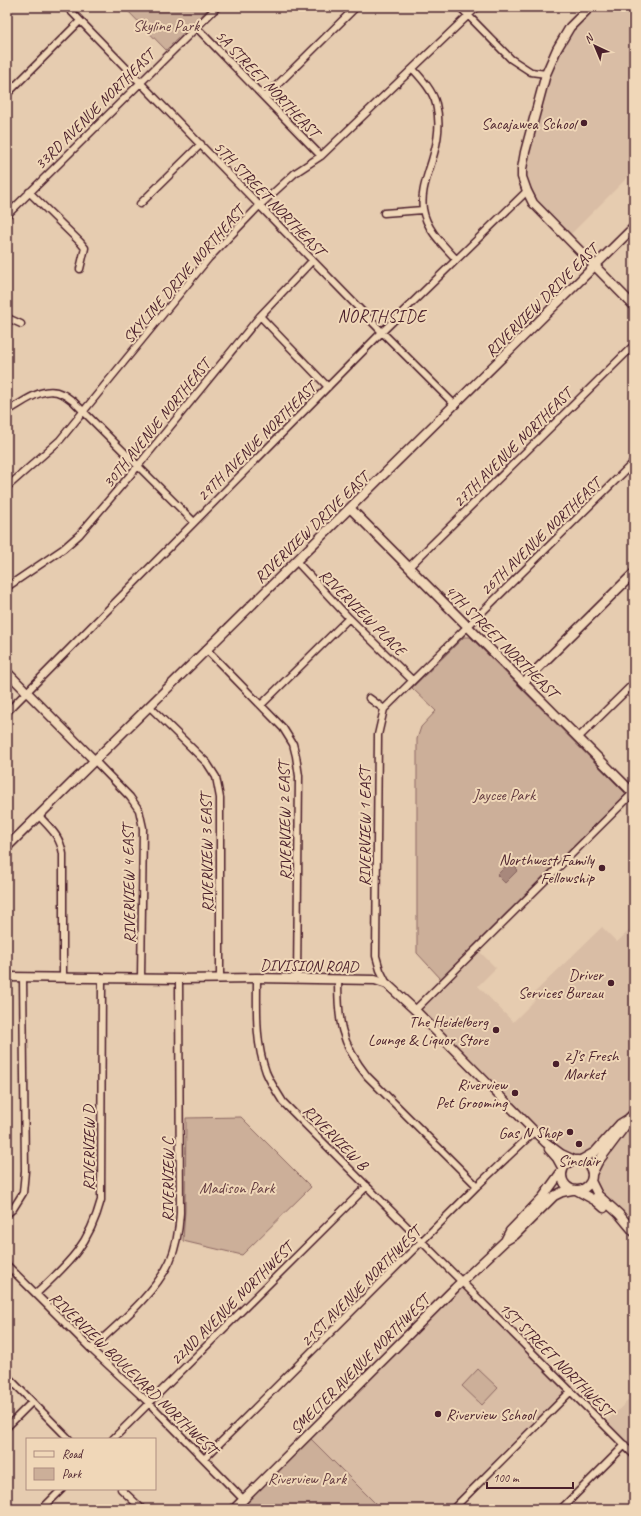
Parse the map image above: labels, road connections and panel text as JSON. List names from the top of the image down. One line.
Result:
{"streets":{"street":["5A STREET NORTHEAST","33RD AVENUE NORTHEAST","5TH STREET NORTHEAST","SKYLINE DRIVE NORTHEAST","RIVERVIEW DRIVE EAST","30TH AVENUE NORTHEAST","29TH AVENUE NORTHEAST","27TH AVENUE NORTHEAST","26TH AVENUE NORTHEAST","RIVERVIEW PLACE","4TH STREET NORTHEAST","RIVERVIEW 2 EAST","RIVERVIEW 1 EAST","RIVERVIEW 3 EAST","RIVERVIEW 4 EAST","DIVISION ROAD","RIVERVIEW B","RIVERVIEW D","RIVERVIEW C","21ST AVENUE NORTHWEST","22ND AVENUE NORTHWEST","1ST STREET NORTHWEST","SMELTER AVENUE NORTHWEST","RIVERVIEW BOULEVARD NORTHWEST"]},"crossings":[["5A STREET NORTHEAST","33RD AVENUE NORTHEAST"],["5A STREET NORTHEAST","SKYLINE DRIVE NORTHEAST"],["33RD AVENUE NORTHEAST","5TH STREET NORTHEAST"],["5TH STREET NORTHEAST","SKYLINE DRIVE NORTHEAST"],["5TH STREET NORTHEAST","RIVERVIEW DRIVE EAST"],["5TH STREET NORTHEAST","30TH AVENUE NORTHEAST"],["5TH STREET NORTHEAST","29TH AVENUE NORTHEAST"],["RIVERVIEW DRIVE EAST","RIVERVIEW PLACE"],["RIVERVIEW DRIVE EAST","4TH STREET NORTHEAST"],["RIVERVIEW DRIVE EAST","RIVERVIEW 2 EAST"],["RIVERVIEW DRIVE EAST","RIVERVIEW 3 EAST"],["RIVERVIEW DRIVE EAST","RIVERVIEW 4 EAST"],["27TH AVENUE NORTHEAST","4TH STREET NORTHEAST"],["26TH AVENUE NORTHEAST","RIVERVIEW PLACE"],["26TH AVENUE NORTHEAST","4TH STREET NORTHEAST"],["RIVERVIEW 2 EAST","DIVISION ROAD"],["RIVERVIEW 1 EAST","DIVISION ROAD"],["RIVERVIEW 3 EAST","DIVISION ROAD"],["RIVERVIEW 4 EAST","DIVISION ROAD"],["DIVISION ROAD","RIVERVIEW B"],["DIVISION ROAD","RIVERVIEW D"],["DIVISION ROAD","RIVERVIEW C"],["RIVERVIEW B","21ST AVENUE NORTHWEST"],["RIVERVIEW B","22ND AVENUE NORTHWEST"],["RIVERVIEW B","1ST STREET NORTHWEST"],["RIVERVIEW B","SMELTER AVENUE NORTHWEST"],["RIVERVIEW D","RIVERVIEW BOULEVARD NORTHWEST"],["RIVERVIEW C","RIVERVIEW BOULEVARD NORTHWEST"],["21ST AVENUE NORTHWEST","RIVERVIEW BOULEVARD NORTHWEST"],["22ND AVENUE NORTHWEST","RIVERVIEW BOULEVARD NORTHWEST"],["1ST STREET NORTHWEST","SMELTER AVENUE NORTHWEST"],["SMELTER AVENUE NORTHWEST","RIVERVIEW BOULEVARD NORTHWEST"]],"districts":["NORTHSIDE"],"parks":["Skyline Park","Jaycee Park","Madison Park","Riverview Park"],"places":["Sacajawea School","Northwest Family Fellowship","Driver Services Bureau","The Heidelberg Lounge & Liquor Store","2J's Fresh Market","Riverview Pet Grooming","Gas N Shop","Sinclair","Riverview School"],"legend":["Road","Park"],"scale_bar":"100 m","north":"top left"}
